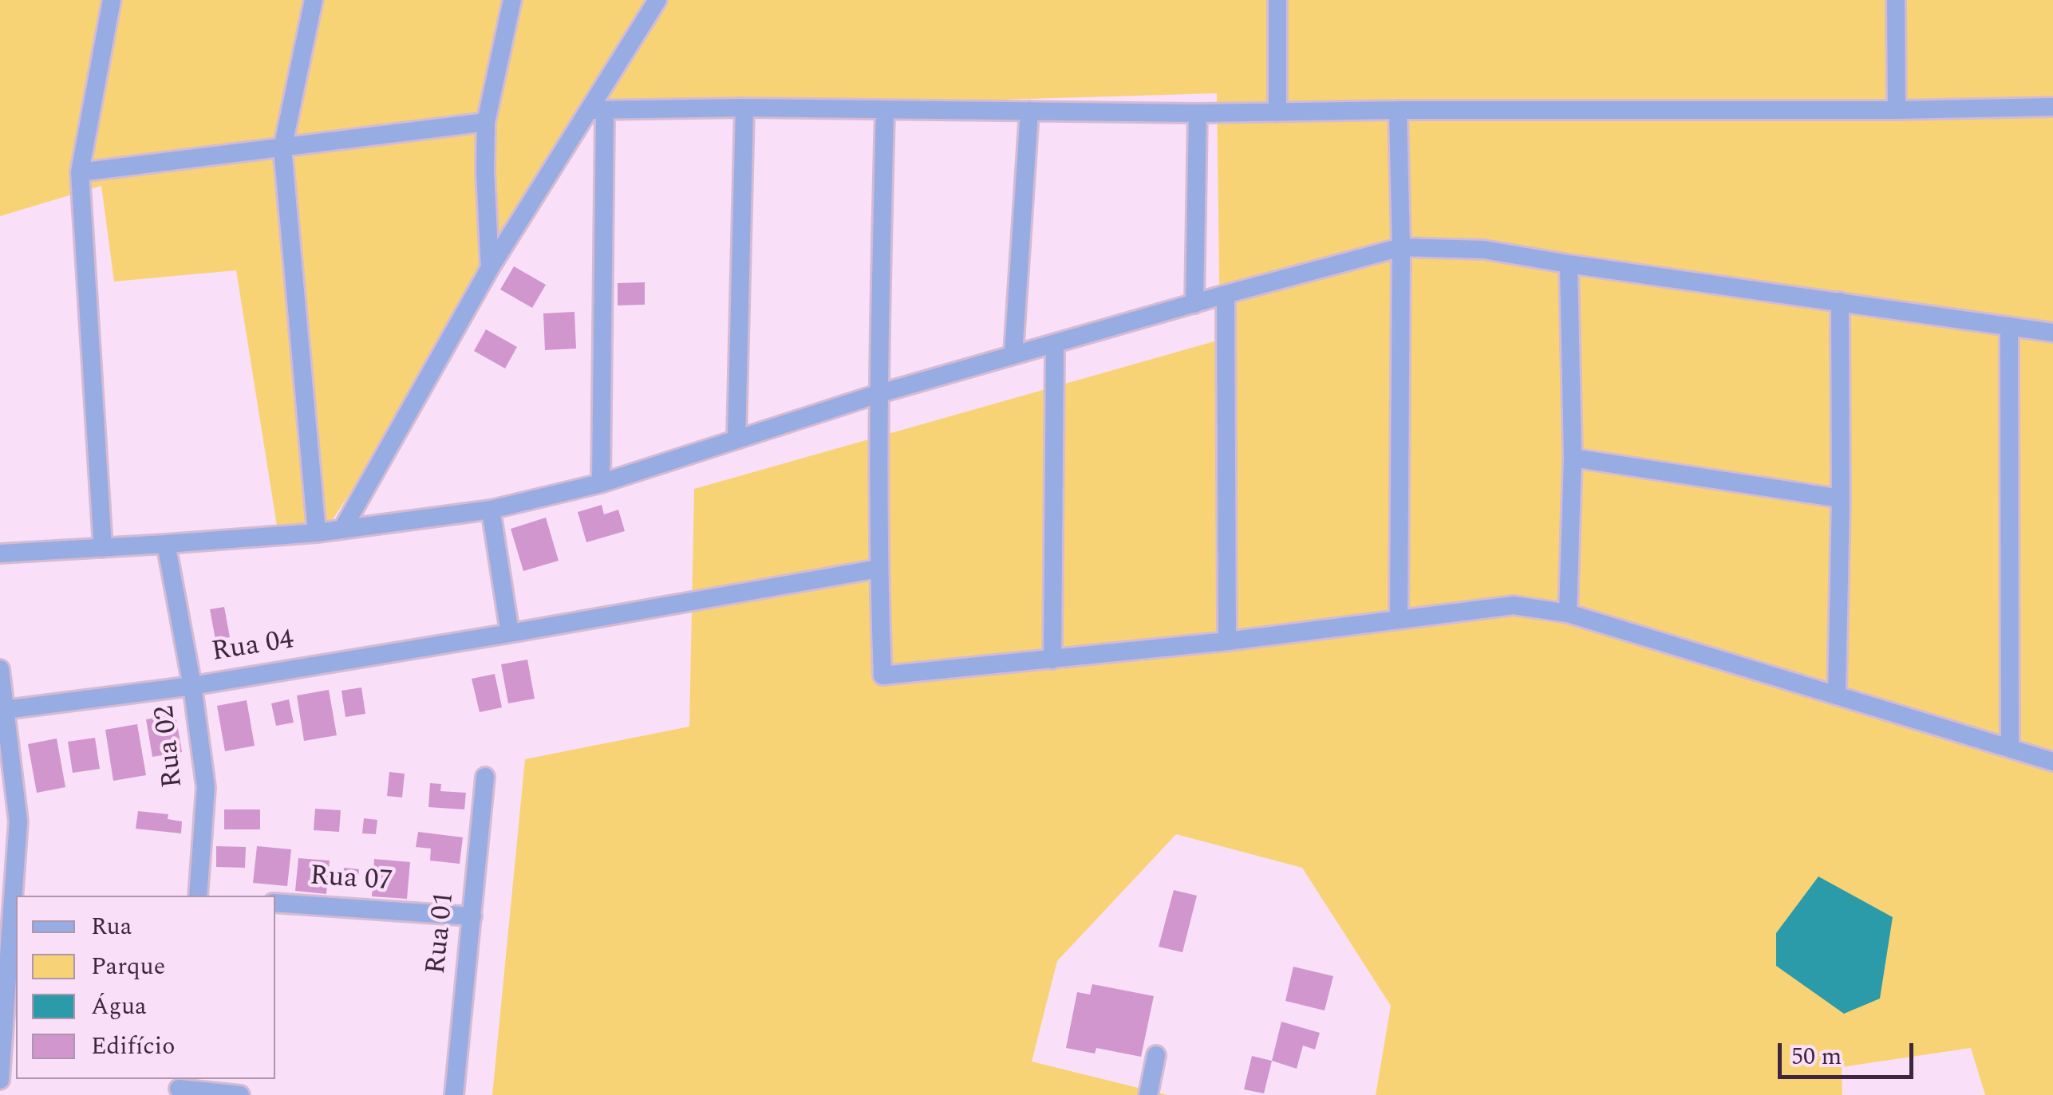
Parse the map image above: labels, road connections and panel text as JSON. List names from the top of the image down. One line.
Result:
{"streets":{"street":["Rua 04","Rua 02","Rua 07","Rua 01"]},"crossings":[["Rua 04","Rua 02"],["Rua 07","Rua 01"]],"legend":["Rua","Parque","Água","Edifício"],"scale_bar":"50 m"}
